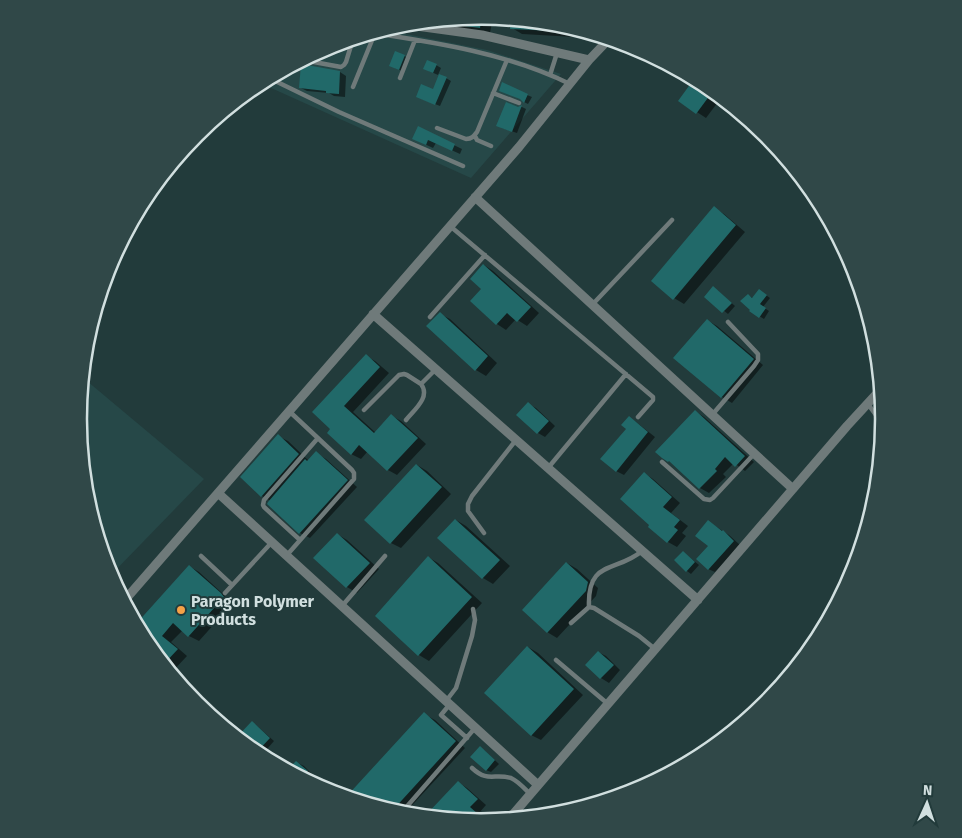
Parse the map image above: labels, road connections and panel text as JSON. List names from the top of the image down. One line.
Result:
{"places":["Paragon Polymer Products"],"north":"top"}
